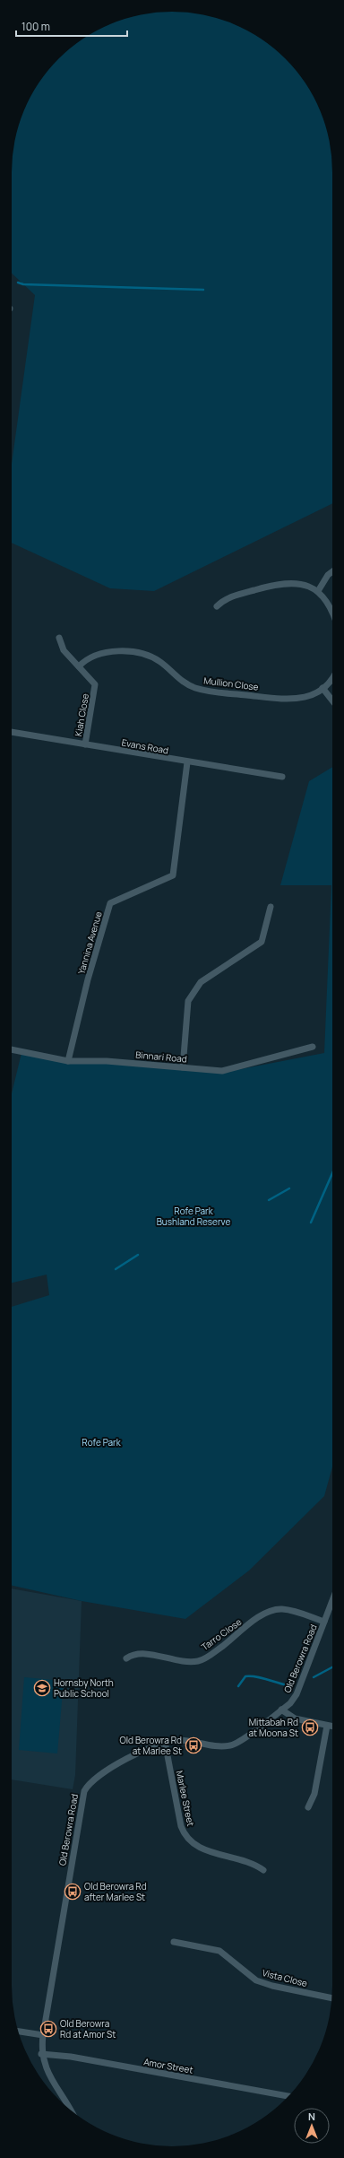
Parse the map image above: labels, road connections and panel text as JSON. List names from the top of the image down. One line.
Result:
{"streets":{"street":["Mullion Close","Kiah Close","Evans Road","Yannina Avenue","Binnari Road","Tarro Close","Old Berowra Road","Marlee Street","Vista Close","Amor Street"]},"crossings":[["Mullion Close","Kiah Close"],["Kiah Close","Evans Road"],["Evans Road","Yannina Avenue"],["Yannina Avenue","Binnari Road"],["Tarro Close","Old Berowra Road"],["Old Berowra Road","Marlee Street"],["Old Berowra Road","Amor Street"]],"parks":["Rofe Park Bushland Reserve","Rofe Park"],"places":{"school or university":["Hornsby North Public School"],"bus stop":["Mittabah Rd at Moona St","Old Berowra Rd at Marlee St","Old Berowra Rd after Marlee St","Old Berowra Rd at Amor St"]},"scale_bar":"100 m","north":"top"}
